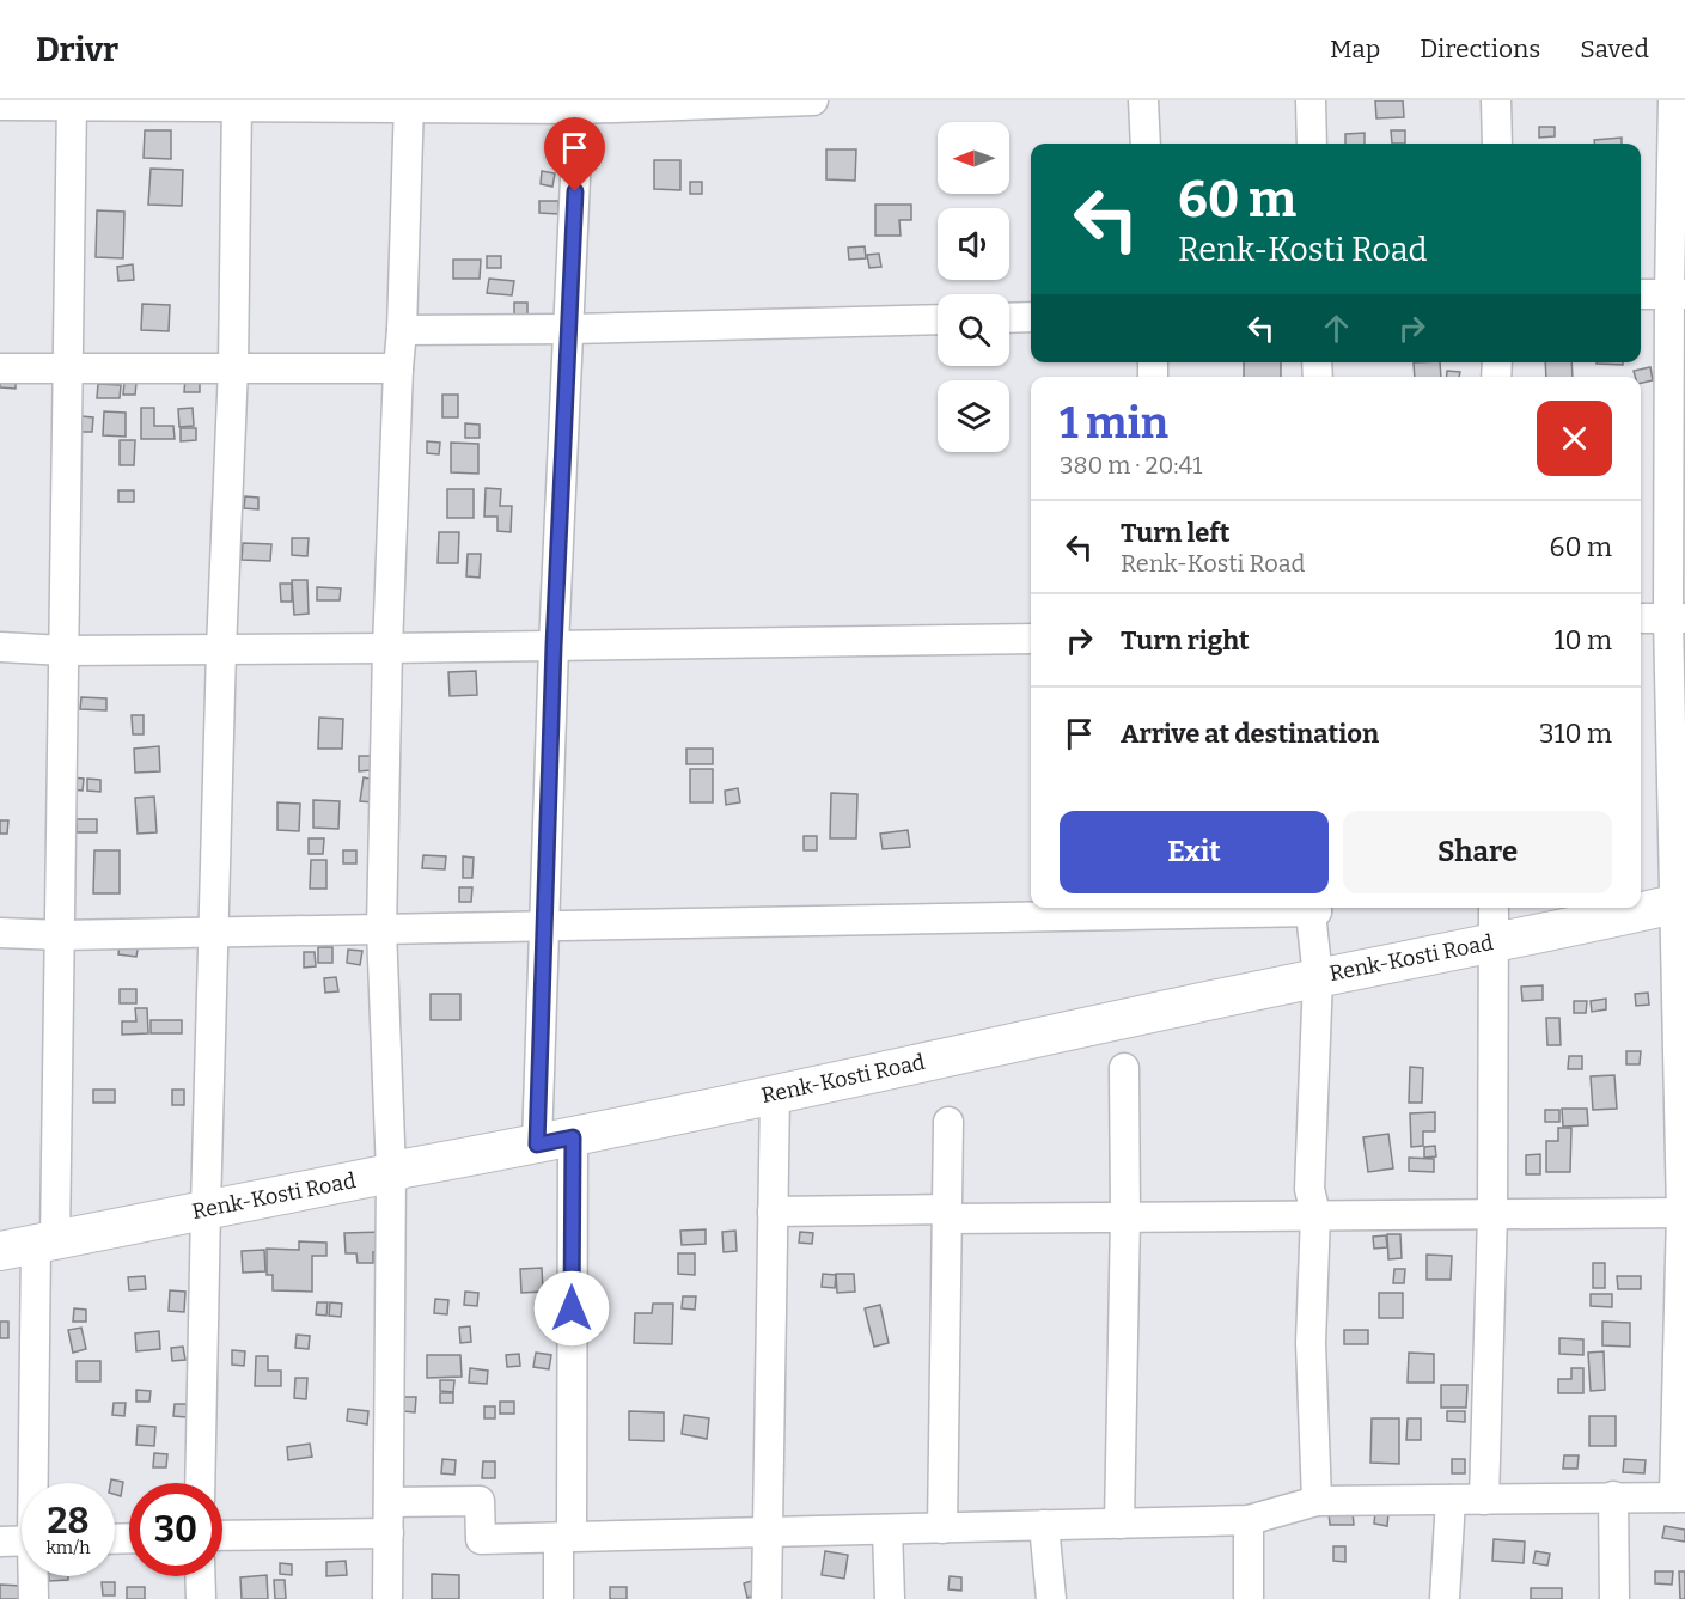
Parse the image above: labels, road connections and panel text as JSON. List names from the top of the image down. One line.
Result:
{"streets":{"main road":["Renk-Kosti Road"]},"north":"left","page":{"header":"Drivr","nav":["Map","Directions","Saved"],"turn":["60 m","Renk-Kosti Road"],"heading":["1 min","380 m · 20:41"],"list":[{"name":"Turn left","note":"Renk-Kosti Road","value":"60 m"},{"name":"Turn right","value":"10 m"},{"name":"Arrive at destination","value":"310 m"}],"buttons":["Exit","Share"],"speed":"28 km/h","limit":"30"}}
